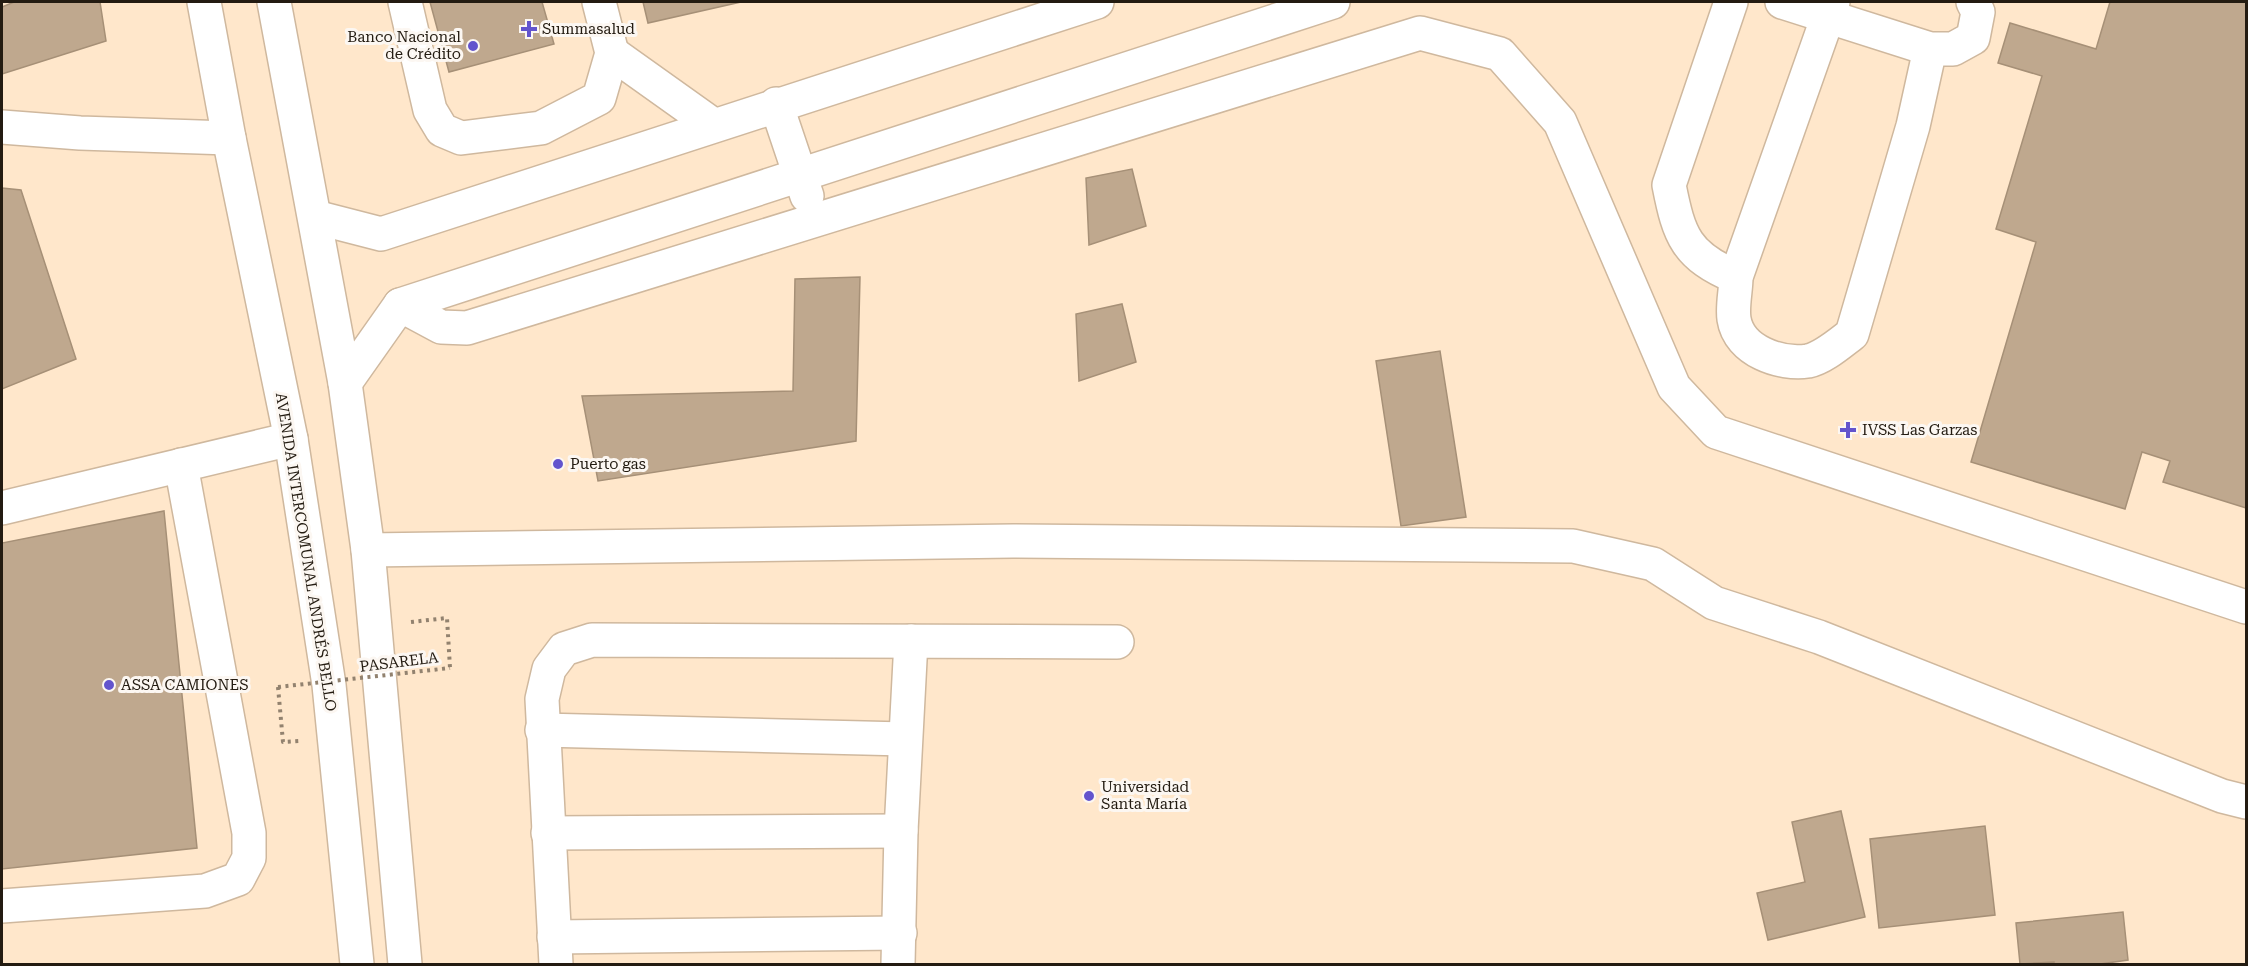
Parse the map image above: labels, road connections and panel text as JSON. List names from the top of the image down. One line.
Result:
{"streets":{"main road":["AVENIDA INTERCOMUNAL ANDRÉS BELLO"],"path":["PASARELA"]},"places":{"health":["Summasalud","IVSS Las Garzas"],"other":["Banco Nacional de Crédito","Puerto gas","ASSA CAMIONES","Universidad Santa María"]}}
